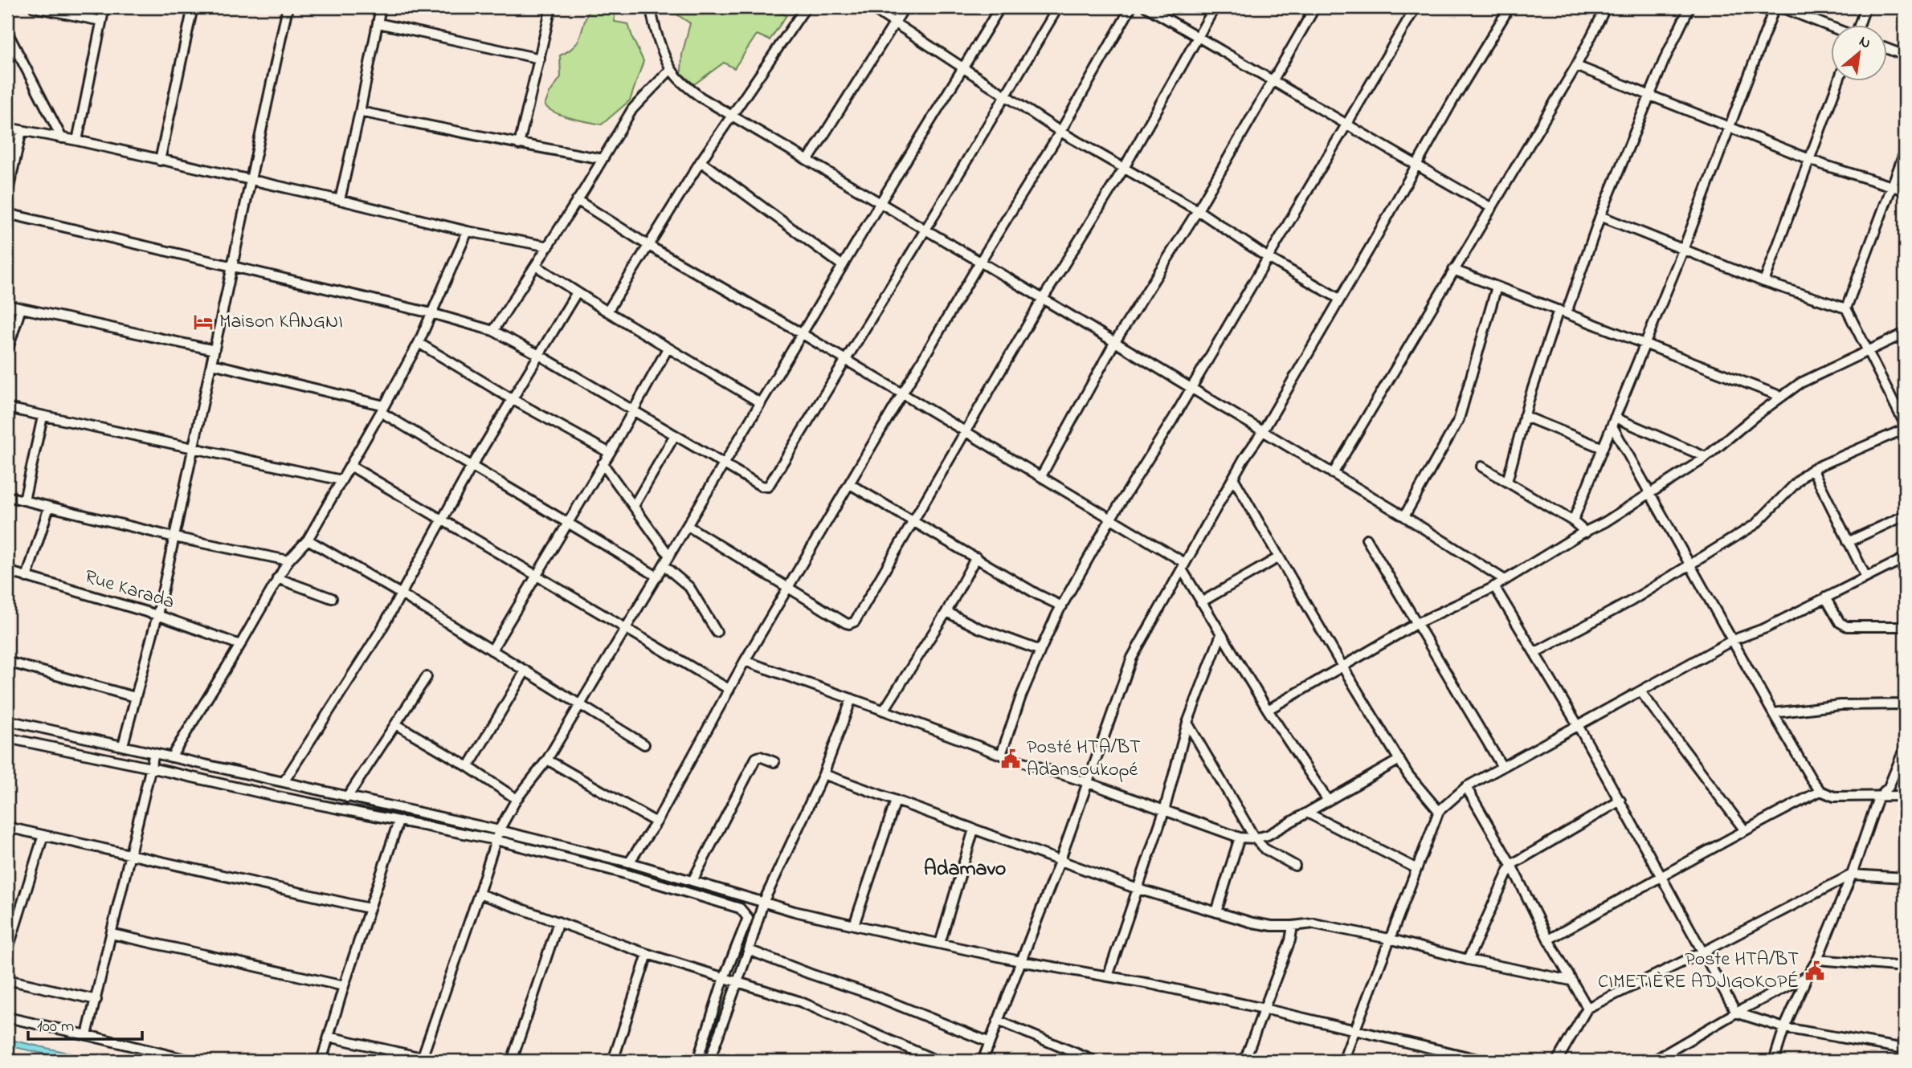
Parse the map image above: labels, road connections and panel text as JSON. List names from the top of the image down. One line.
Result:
{"streets":{"street":["Rue Karada"]},"districts":["Adamavo"],"places":{"hotel":["Maison KANGNI"],"public building":["Posté HTA/BT Adansoukopé","Poste HTA/BT CIMETIÈRE ADJIGOKOPÉ"]},"scale_bar":"100 m","north":"top right"}
